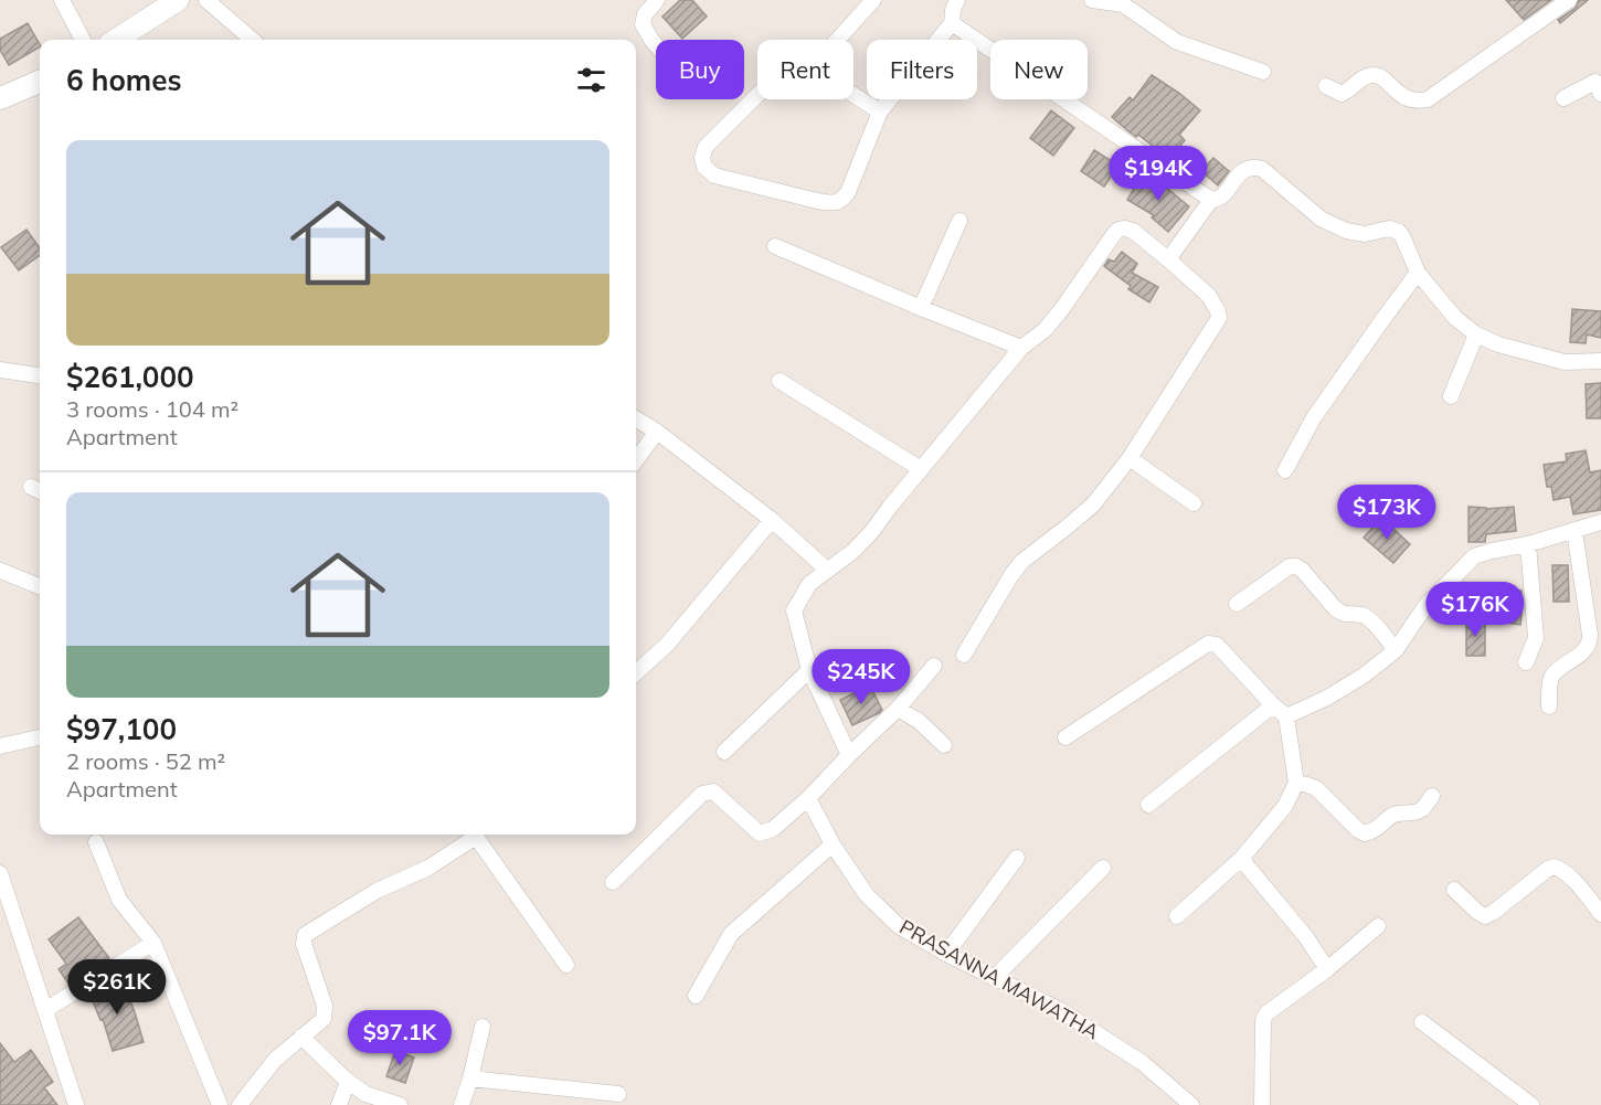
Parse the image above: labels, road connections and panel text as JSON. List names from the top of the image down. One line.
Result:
{"streets":{"street":["PRASANNA MAWATHA"]},"page":{"chip":["Buy","Rent","Filters","New"],"heading":"6 homes","list":[{"name":"$261,000","note":"3 rooms · 104 m² · Apartment"},{"name":"$97,100","note":"2 rooms · 52 m² · Apartment"}],"price":["$194K","$173K","$176K","$245K","$261K","$97.1K"]}}
